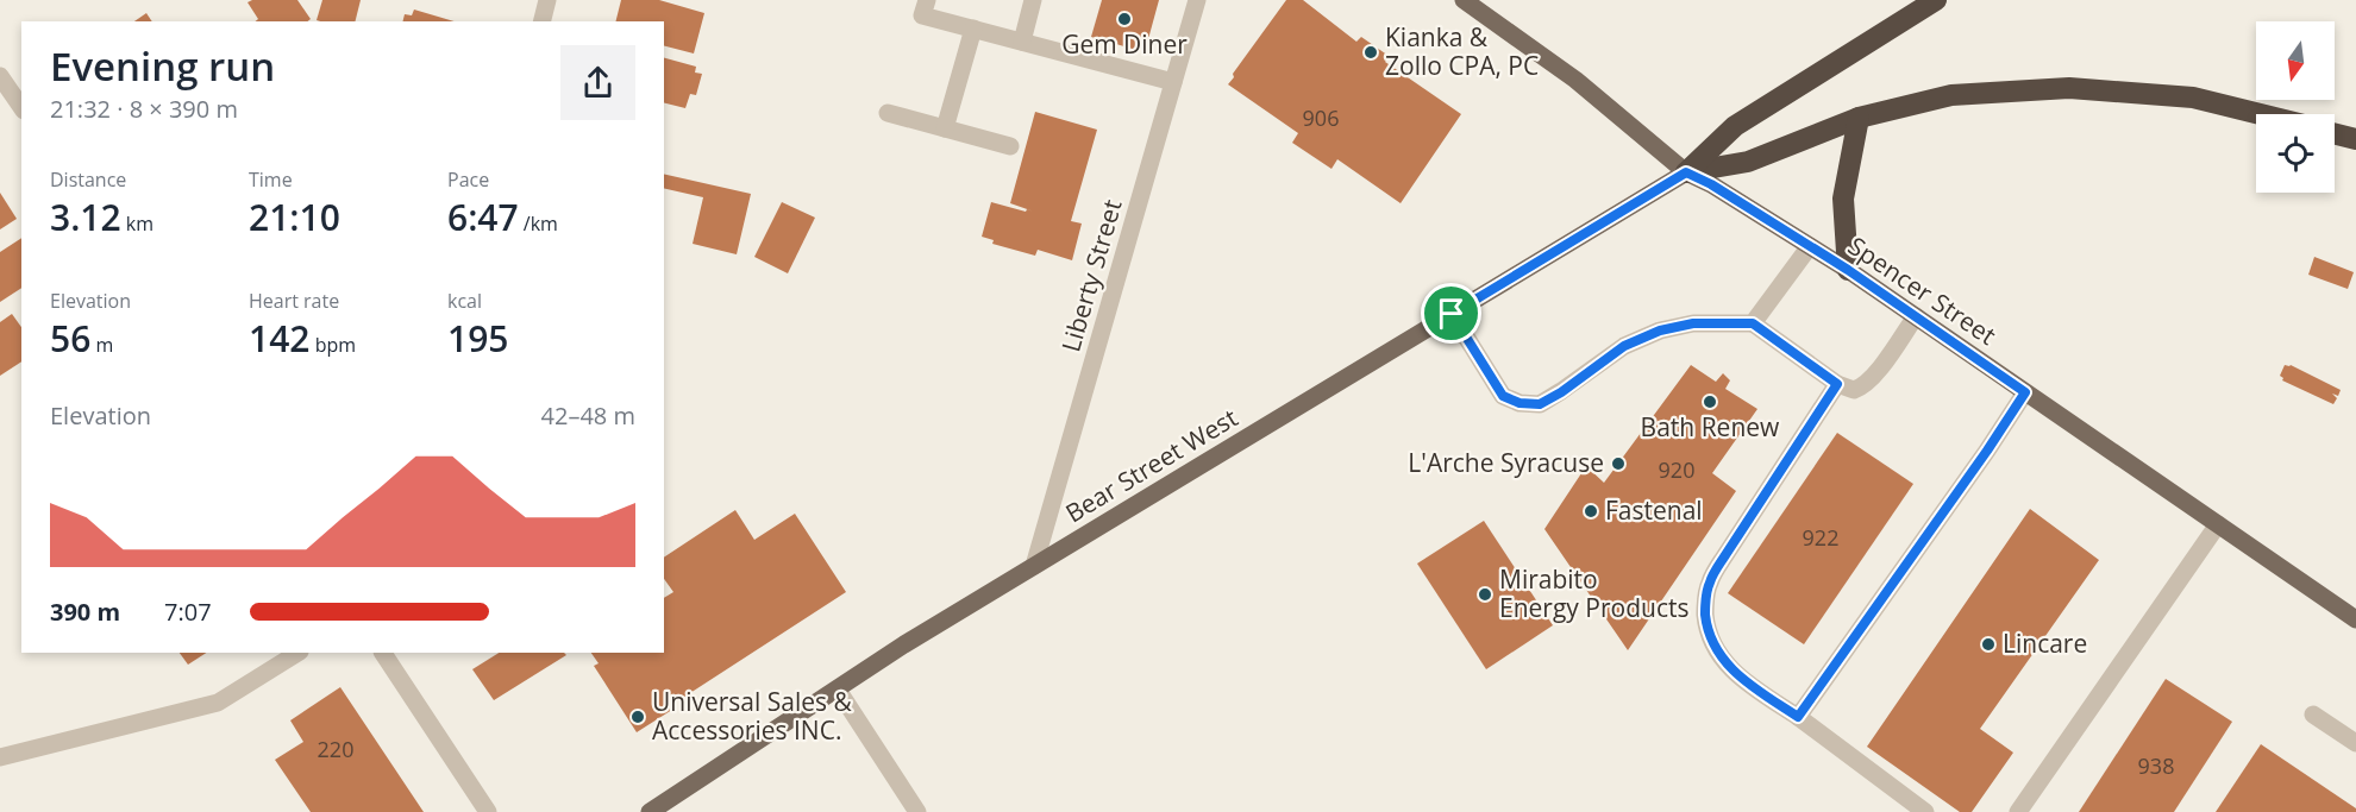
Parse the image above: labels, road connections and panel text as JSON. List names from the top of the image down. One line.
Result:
{"streets":{"main road":["Spencer Street","Bear Street West"],"street":["Liberty Street"]},"crossings":[["Liberty Street","Bear Street West"],["Spencer Street","Bear Street West"]],"places":["Gem Diner","Kianka & Zollo CPA, PC","Bath Renew","L'Arche Syracuse","Fastenal","Mirabito Energy Products","Lincare","Universal Sales & Accessories INC."],"house_numbers":["906","920","922","220","938"],"north":"bottom","page":{"heading":["Evening run","21:32 · 8 × 390 m"],"stats":[["Distance","3.12 km"],["Time","21:10"],["Pace","6:47 /km"],["Elevation","56 m"],["Heart rate","142 bpm"],["kcal","195"]],"chart":["Elevation","42–48 m"],"list":[{"name":"390 m","note":"7:07"}]}}
